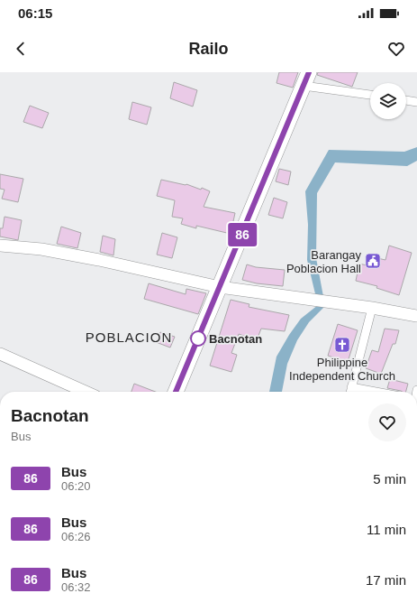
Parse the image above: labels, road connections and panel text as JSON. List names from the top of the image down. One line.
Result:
{"districts":["POBLACION"],"places":{"public building":["Barangay Poblacion Hall"],"other":["Bacnotan"],"church":["Philippine Independent Church"]},"lines":["bus line 86"],"page":{"status":"06:15","header":"Railo","on_map":"86","heading":["Bacnotan","Bus"],"list":[{"mark":"86","name":"Bus","note":"06:20","value":"5 min"},{"mark":"86","name":"Bus","note":"06:26","value":"11 min"},{"mark":"86","name":"Bus","note":"06:32","value":"17 min"}]}}
